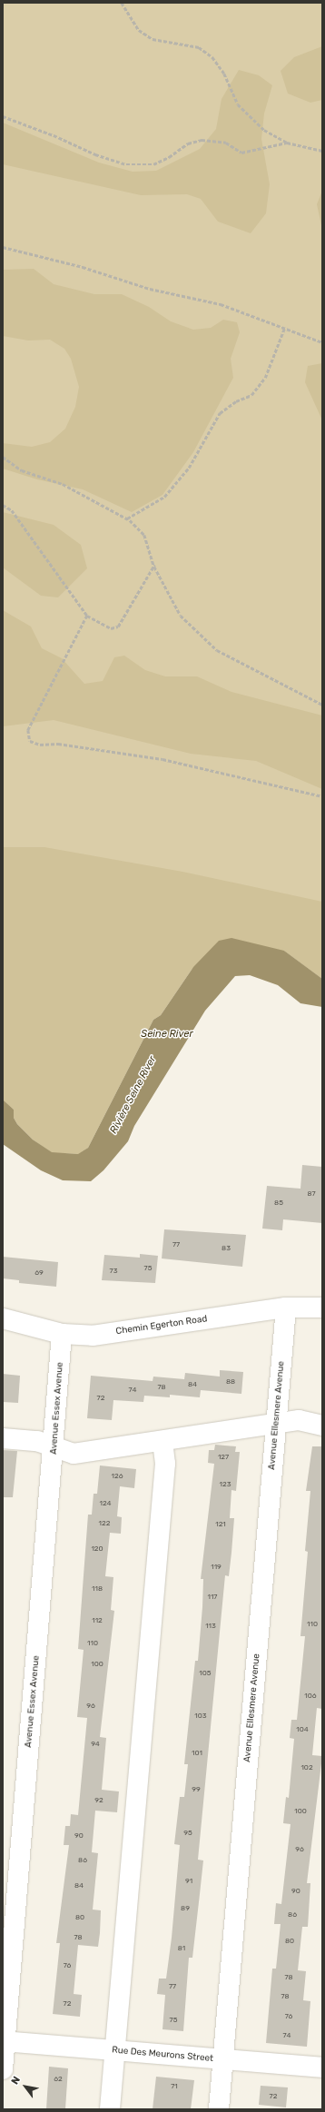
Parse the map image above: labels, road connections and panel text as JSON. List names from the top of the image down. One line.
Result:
{"streets":{"street":["Chemin Egerton Road","Avenue Essex Avenue","Avenue Ellesmere Avenue","Rue Des Meurons Street"]},"crossings":[["Chemin Egerton Road","Avenue Essex Avenue"],["Chemin Egerton Road","Avenue Ellesmere Avenue"],["Avenue Essex Avenue","Rue Des Meurons Street"],["Avenue Ellesmere Avenue","Rue Des Meurons Street"]],"water":["Seine River","Rivière Seine River"],"house_numbers":["87","85","77","83","75","73","69","88","84","78","74","72","127","126","123","124","122","121","120","119","118","117","112","110","113","110","100","105","106","96","103","104","94","101","102","99","92","100","95","90","96","86","91","84","90","89","86","80","78","80","81","76","78","77","78","72","76","75","74","62","71","72"],"north":"top left"}
